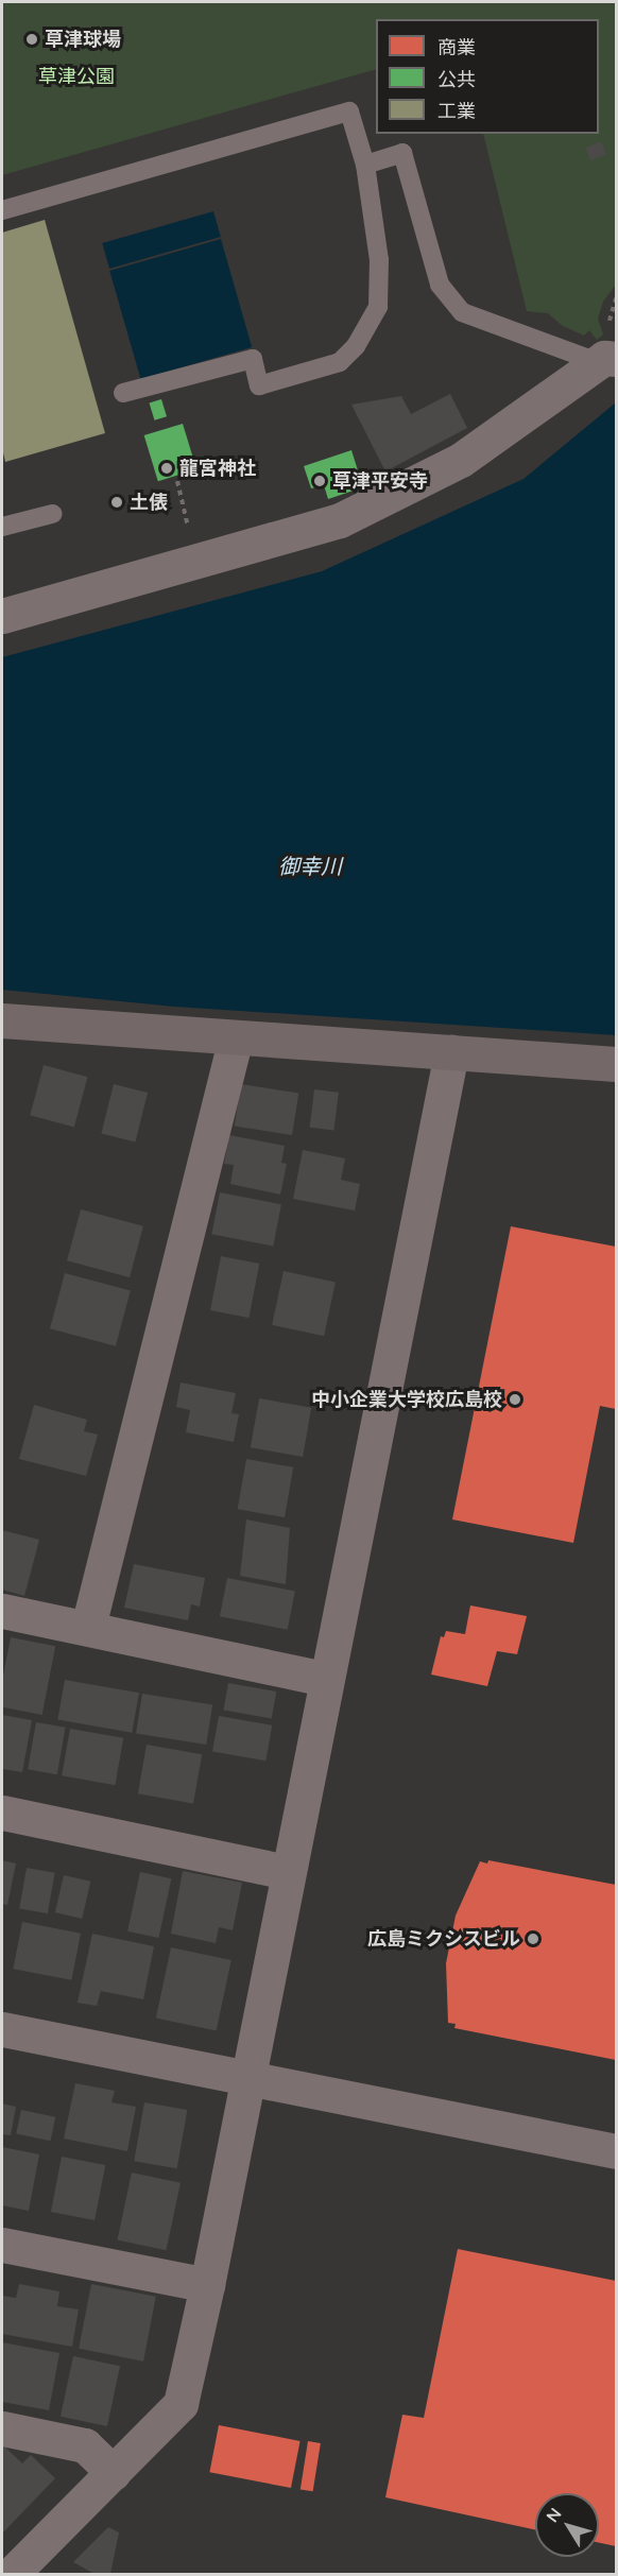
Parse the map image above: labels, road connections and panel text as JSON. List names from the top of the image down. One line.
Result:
{"water":["御幸川"],"parks":["草津公園"],"places":["草津球場","龍宮神社","草津平安寺","土俵","中小企業大学校広島校","広島ミクシスビル"],"legend":["商業","公共","工業"],"north":"top left"}
